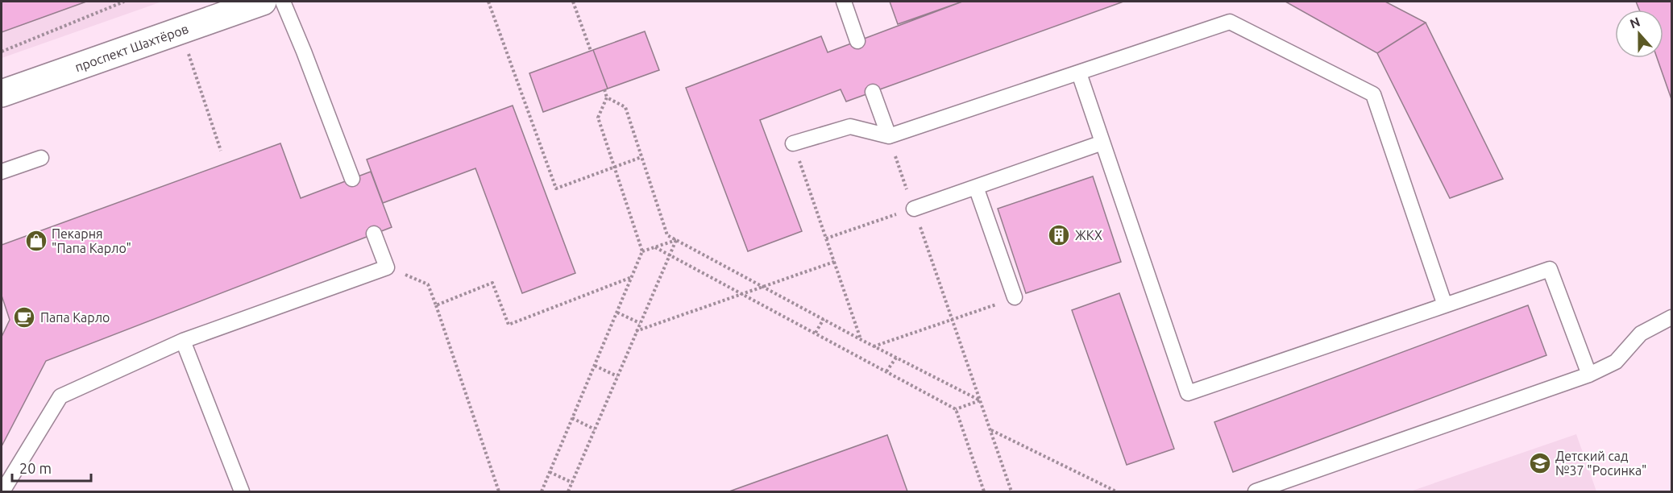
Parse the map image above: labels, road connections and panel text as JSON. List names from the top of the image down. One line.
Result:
{"streets":{"street":["проспект Шахтёров"]},"places":{"building":["ЖКХ"],"shop":["Пекарня \"Папа Карло\""],"cafe":["Папа Карло"],"school or university":["Детский сад №37 \"Росинка\""]},"scale_bar":"20 m","north":"top"}
